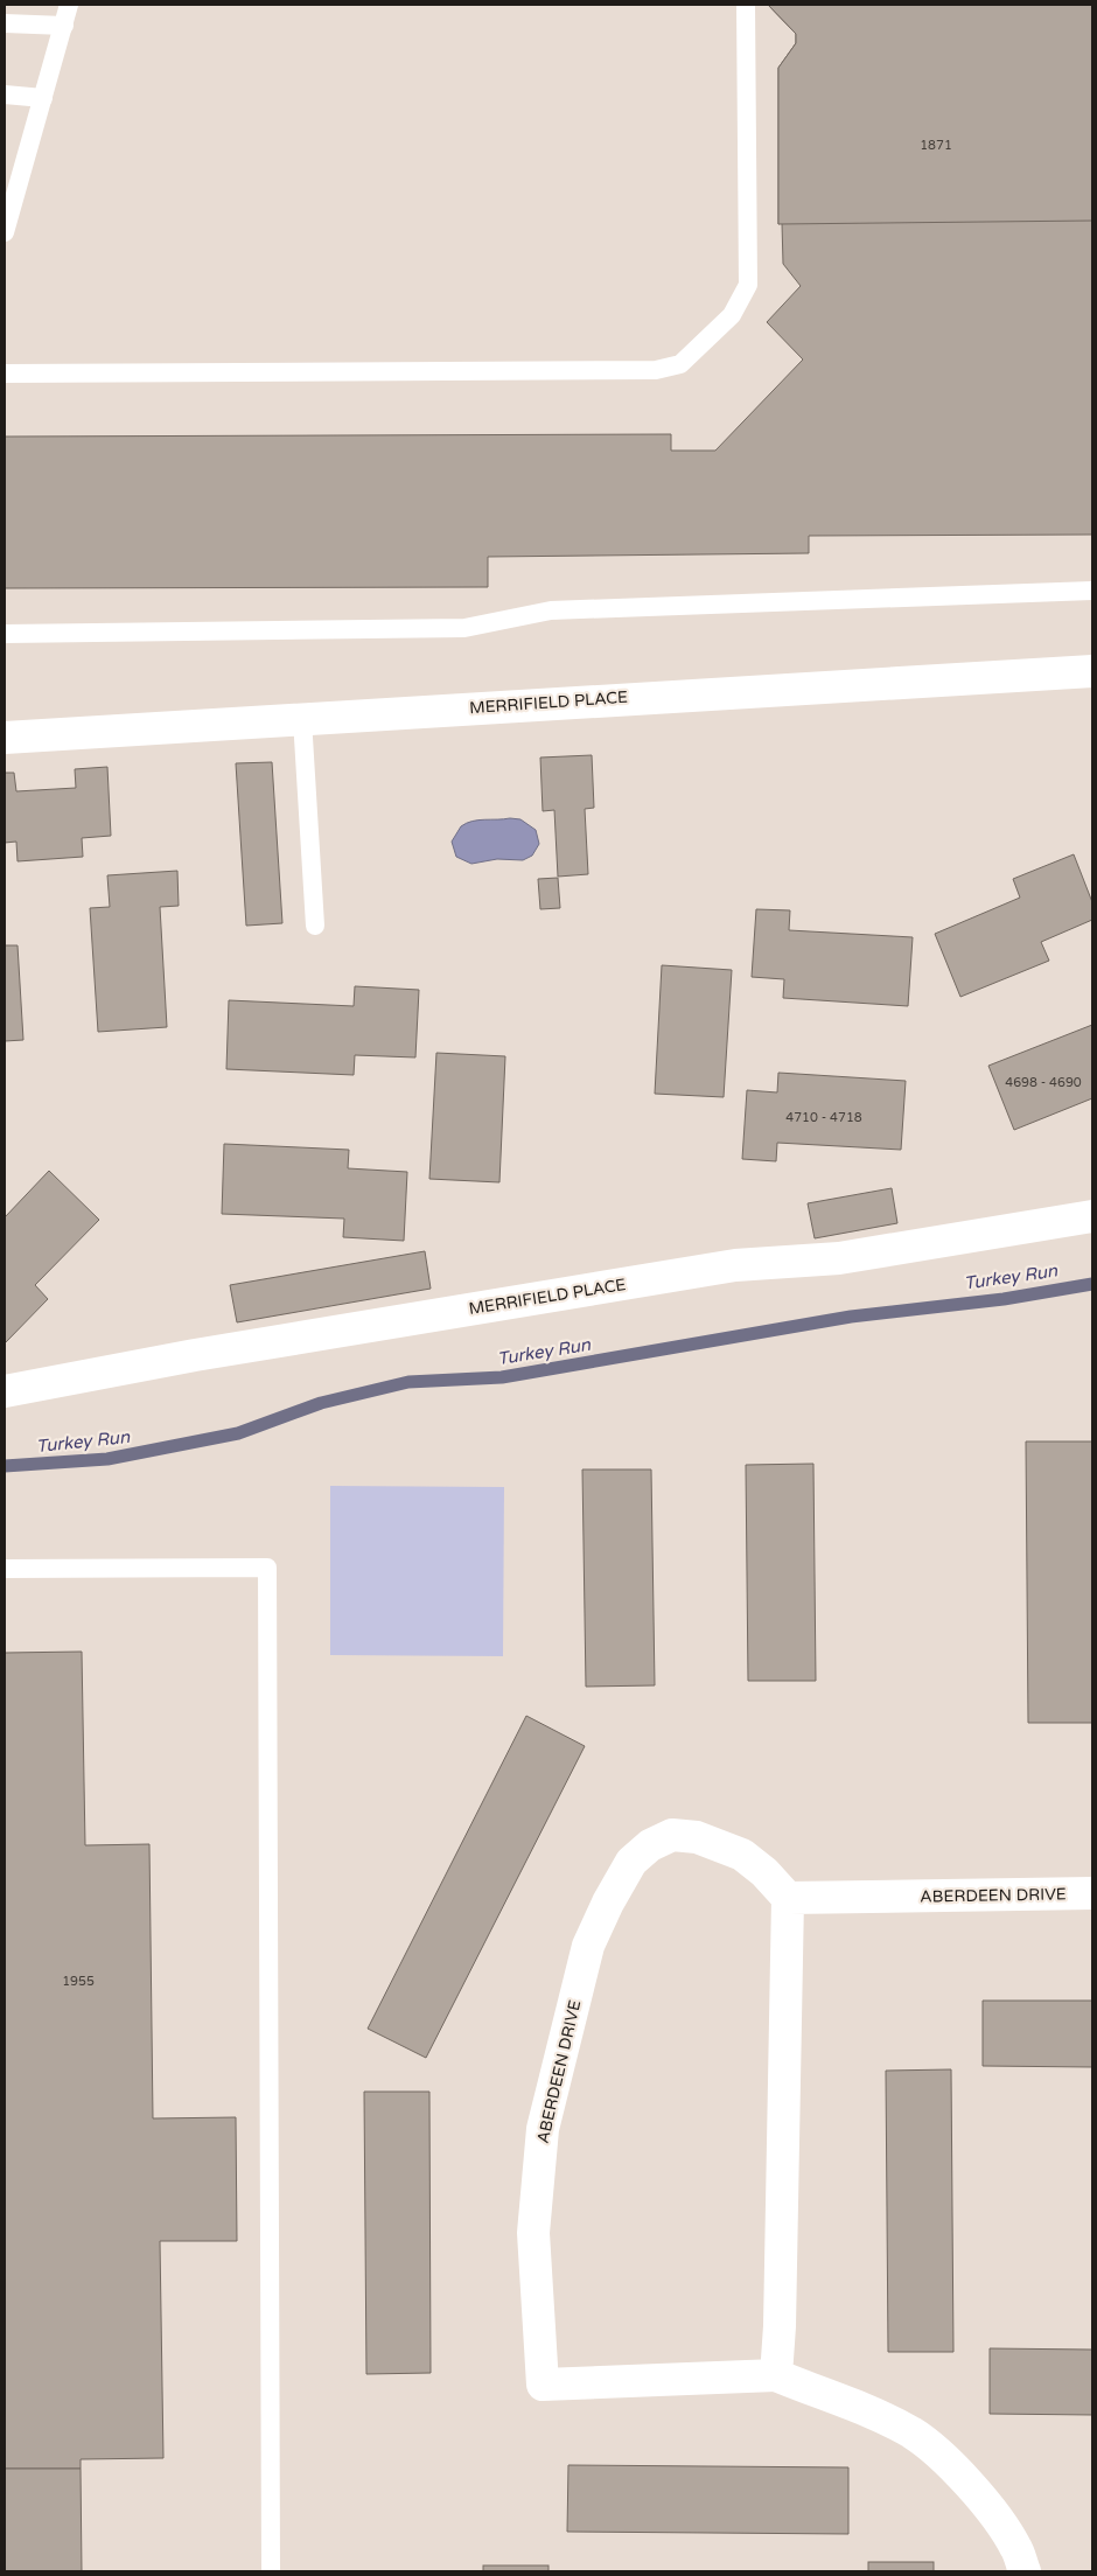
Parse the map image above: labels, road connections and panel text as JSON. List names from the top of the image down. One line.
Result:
{"streets":{"street":["MERRIFIELD PLACE","ABERDEEN DRIVE"]},"water":["Turkey Run"],"house_numbers":["1871","4698 - 4690","4710 - 4718","1955"]}
